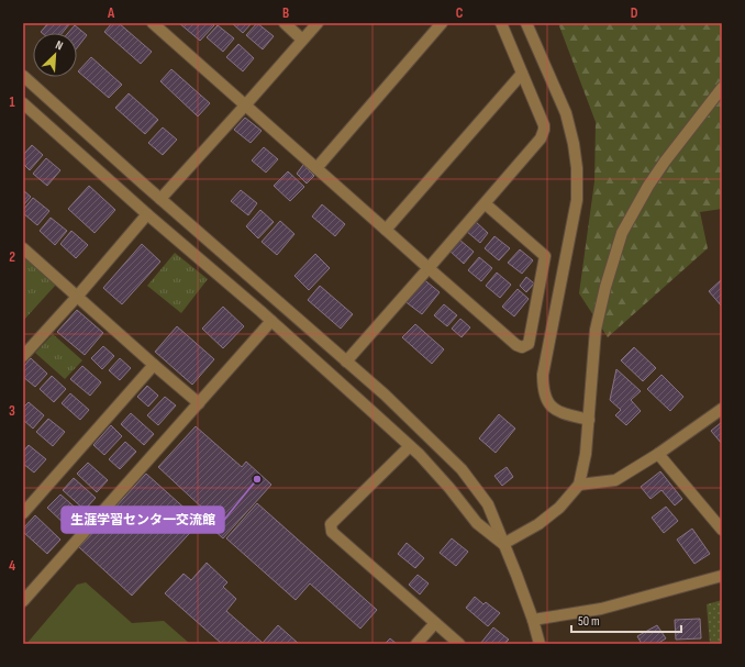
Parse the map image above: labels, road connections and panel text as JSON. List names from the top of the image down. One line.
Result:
{"places":["生涯学習センタ一交流館"],"scale_bar":"50 m","north":"top right","grid":{"columns":["A","B","C","D"],"rows":["1","2","3","4"]}}
